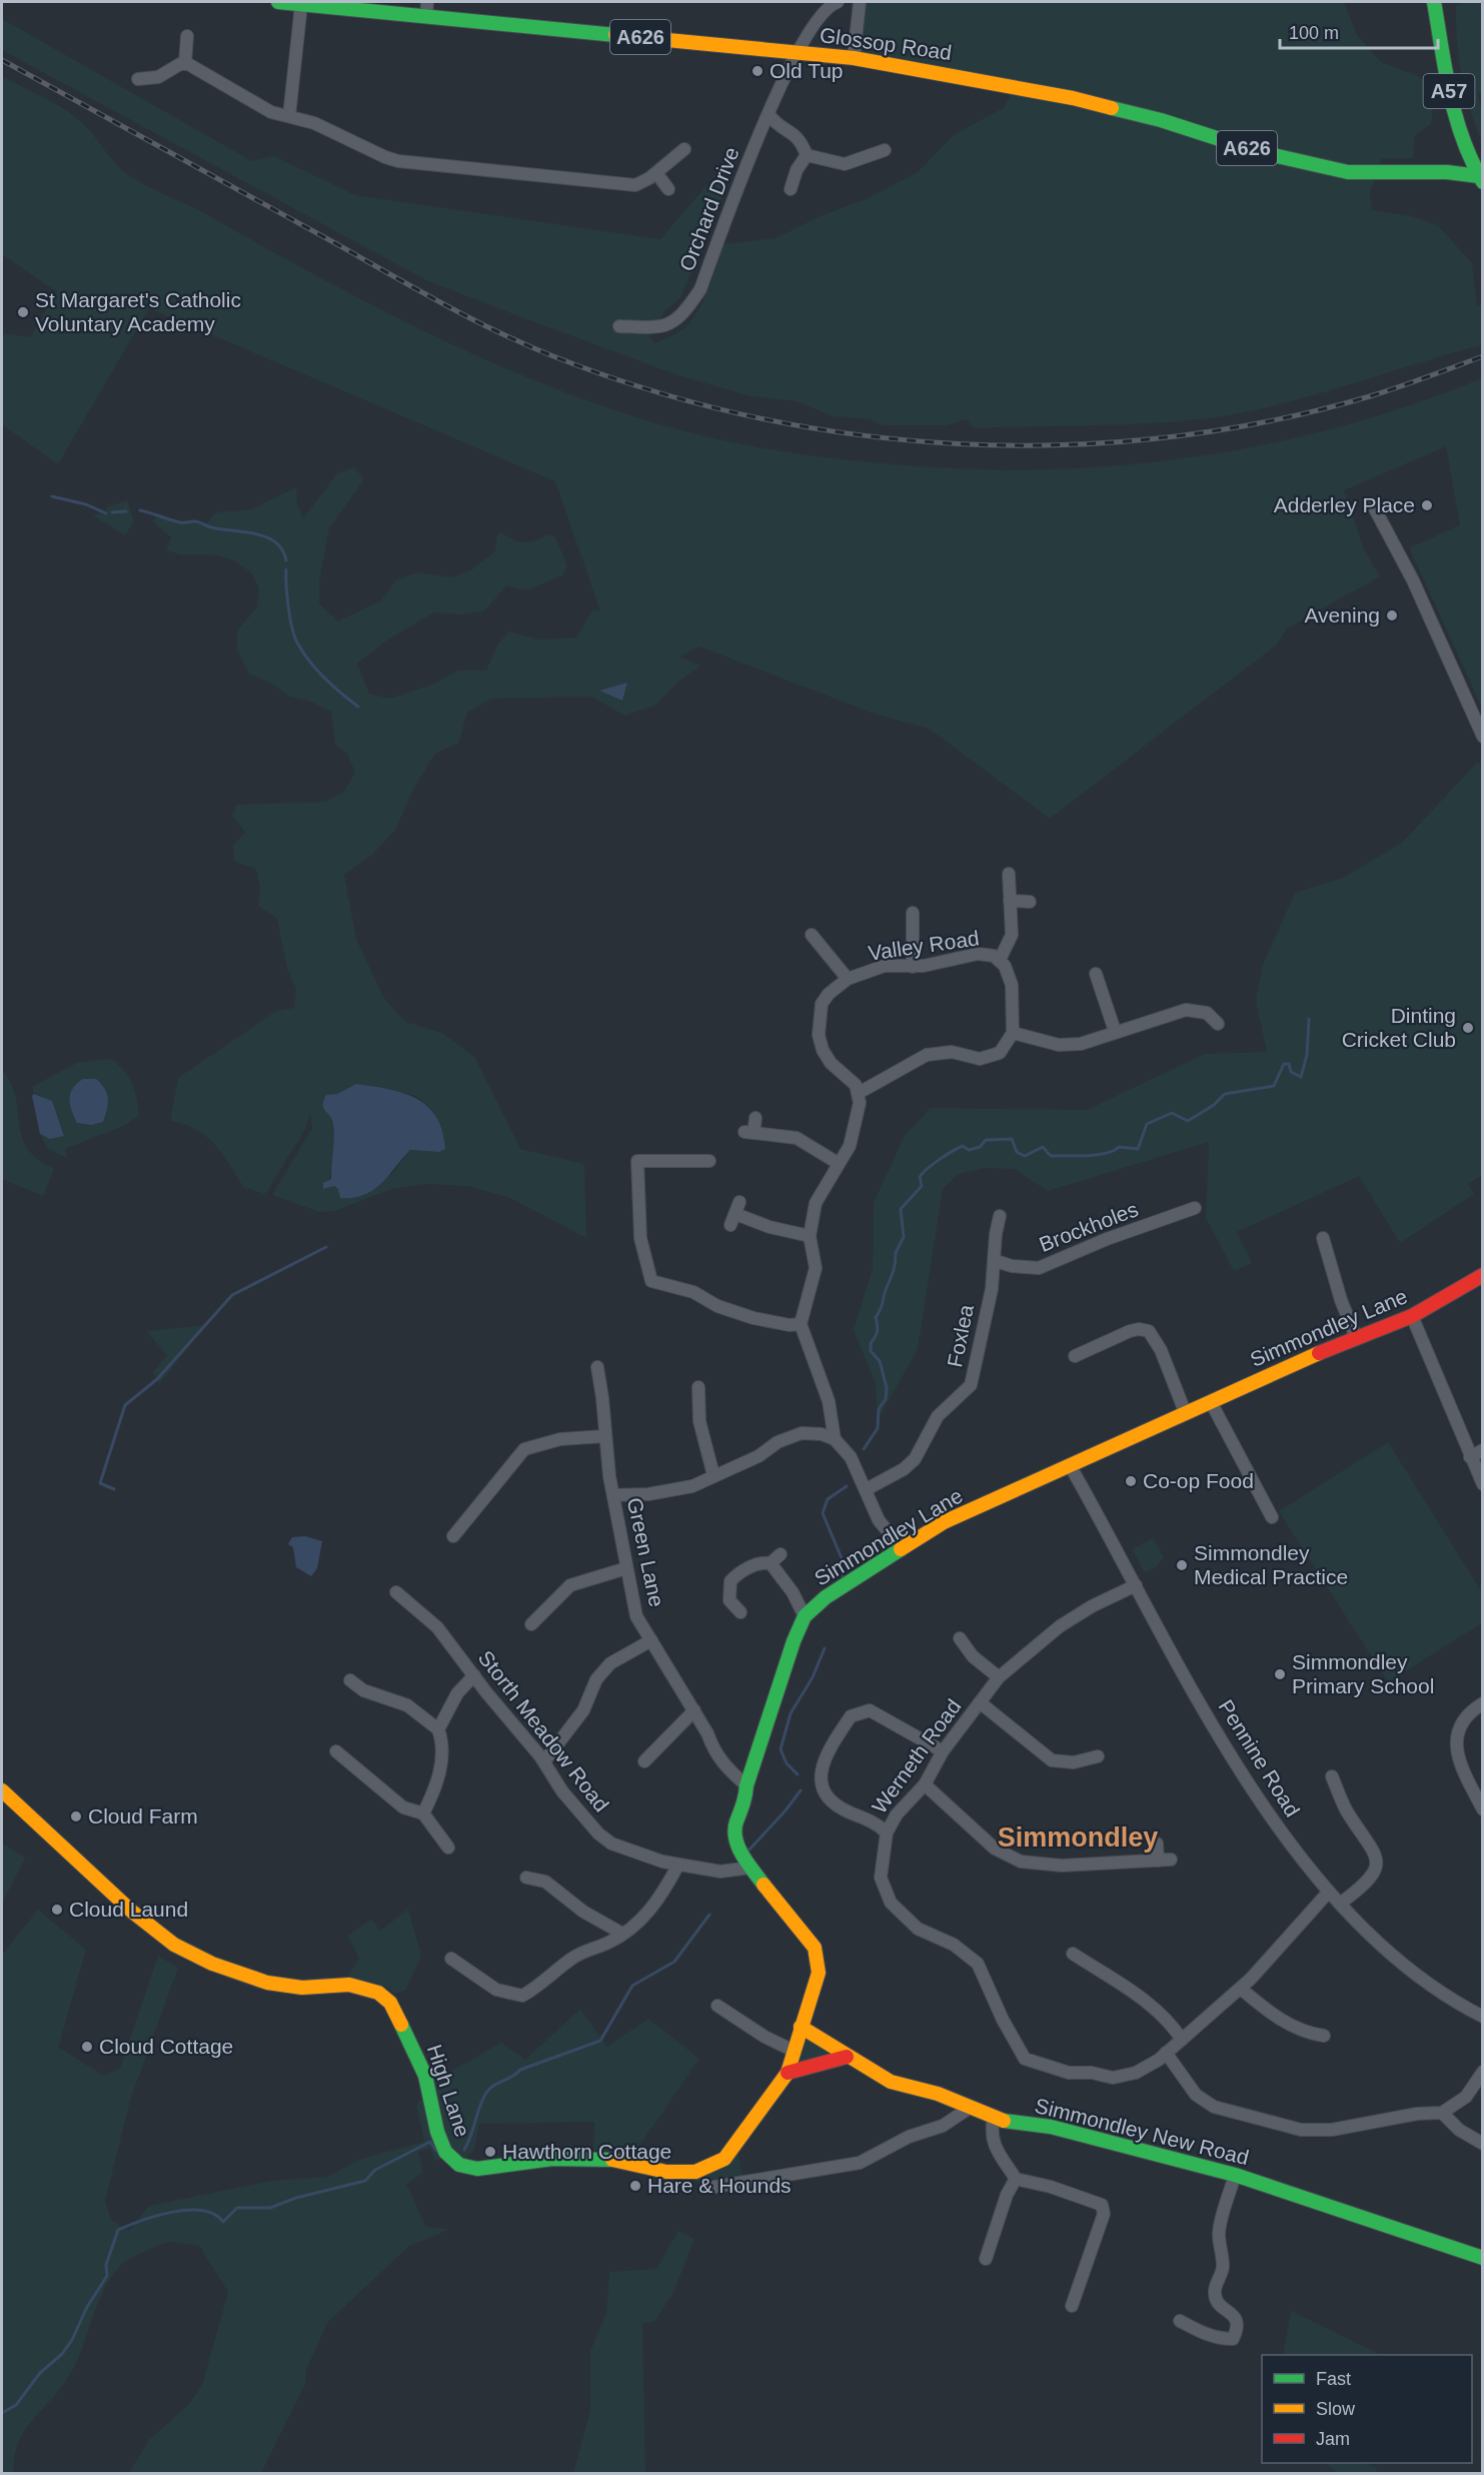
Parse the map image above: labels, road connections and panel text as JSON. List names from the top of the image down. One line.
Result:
{"streets":{"street":["A626","Glossop Road","A57","Orchard Drive","Valley Road","Brockholes","Simmondley Lane","Foxlea","Green Lane","Storth Meadow Road","Werneth Road","Pennine Road","High Lane","Simmondley New Road"]},"crossings":[["Glossop Road","A57"],["Glossop Road","Orchard Drive"],["Brockholes","Foxlea"],["Simmondley Lane","Green Lane"],["Simmondley Lane","Storth Meadow Road"],["Simmondley Lane","Pennine Road"],["Simmondley Lane","High Lane"],["Simmondley Lane","Simmondley New Road"],["Werneth Road","Pennine Road"]],"districts":["Simmondley"],"places":["Old Tup","St Margaret's Catholic Voluntary Academy","Adderley Place","Avening","Dinting Cricket Club","Co-op Food","Simmondley Medical Practice","Simmondley Primary School","Cloud Farm","Cloud Laund","Cloud Cottage","Hawthorn Cottage","Hare & Hounds"],"legend":["Fast","Slow","Jam"],"scale_bar":"100 m"}
